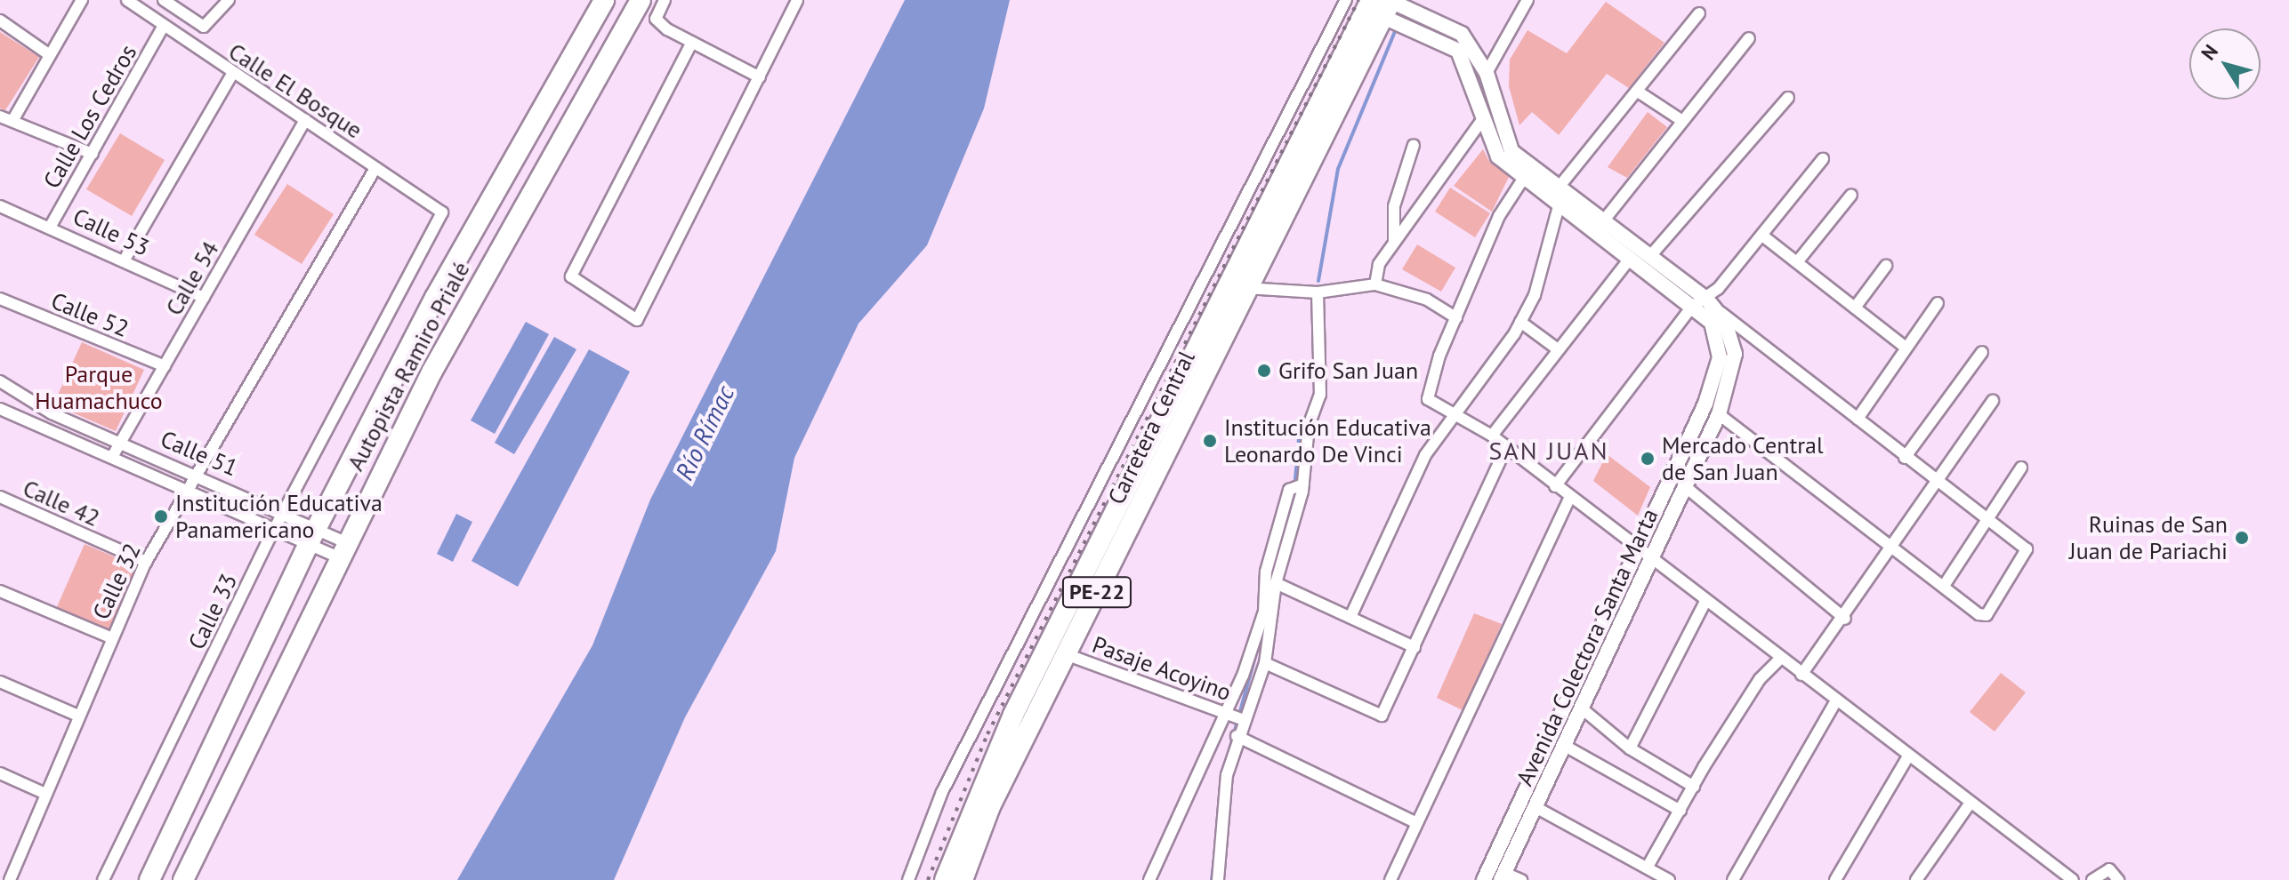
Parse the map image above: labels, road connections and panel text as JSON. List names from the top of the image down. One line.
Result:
{"streets":{"highway":["Autopista Ramiro Prialé","Carretera Central","PE-22"],"street":["Calle El Bosque","Calle Los Cedros","Calle 53","Calle 54","Calle 52","Calle 51","Calle 42","Calle 32","Calle 33","Avenida Colectora Santa Marta","Pasaje Acoyino"]},"crossings":[["Calle El Bosque","Calle Los Cedros"],["Calle El Bosque","Calle 54"],["Calle El Bosque","Calle 32"],["Calle El Bosque","Calle 33"],["Calle Los Cedros","Calle 53"],["Calle 53","Calle 54"],["Calle 54","Calle 52"],["Calle 54","Calle 51"],["Autopista Ramiro Prialé","Calle 51"],["Carretera Central","Avenida Colectora Santa Marta"],["Carretera Central","Pasaje Acoyino"],["Calle 51","Calle 32"],["Calle 51","Calle 33"],["Calle 42","Calle 32"]],"districts":["SAN JUAN"],"water":["Río Rímac"],"parks":["Parque Huamachuco"],"places":["Grifo San Juan","Institución Educativa Leonardo De Vinci","Mercado Central de San Juan","Institución Educativa Panamericano","Ruinas de San Juan de Pariachi"],"north":"top left"}
